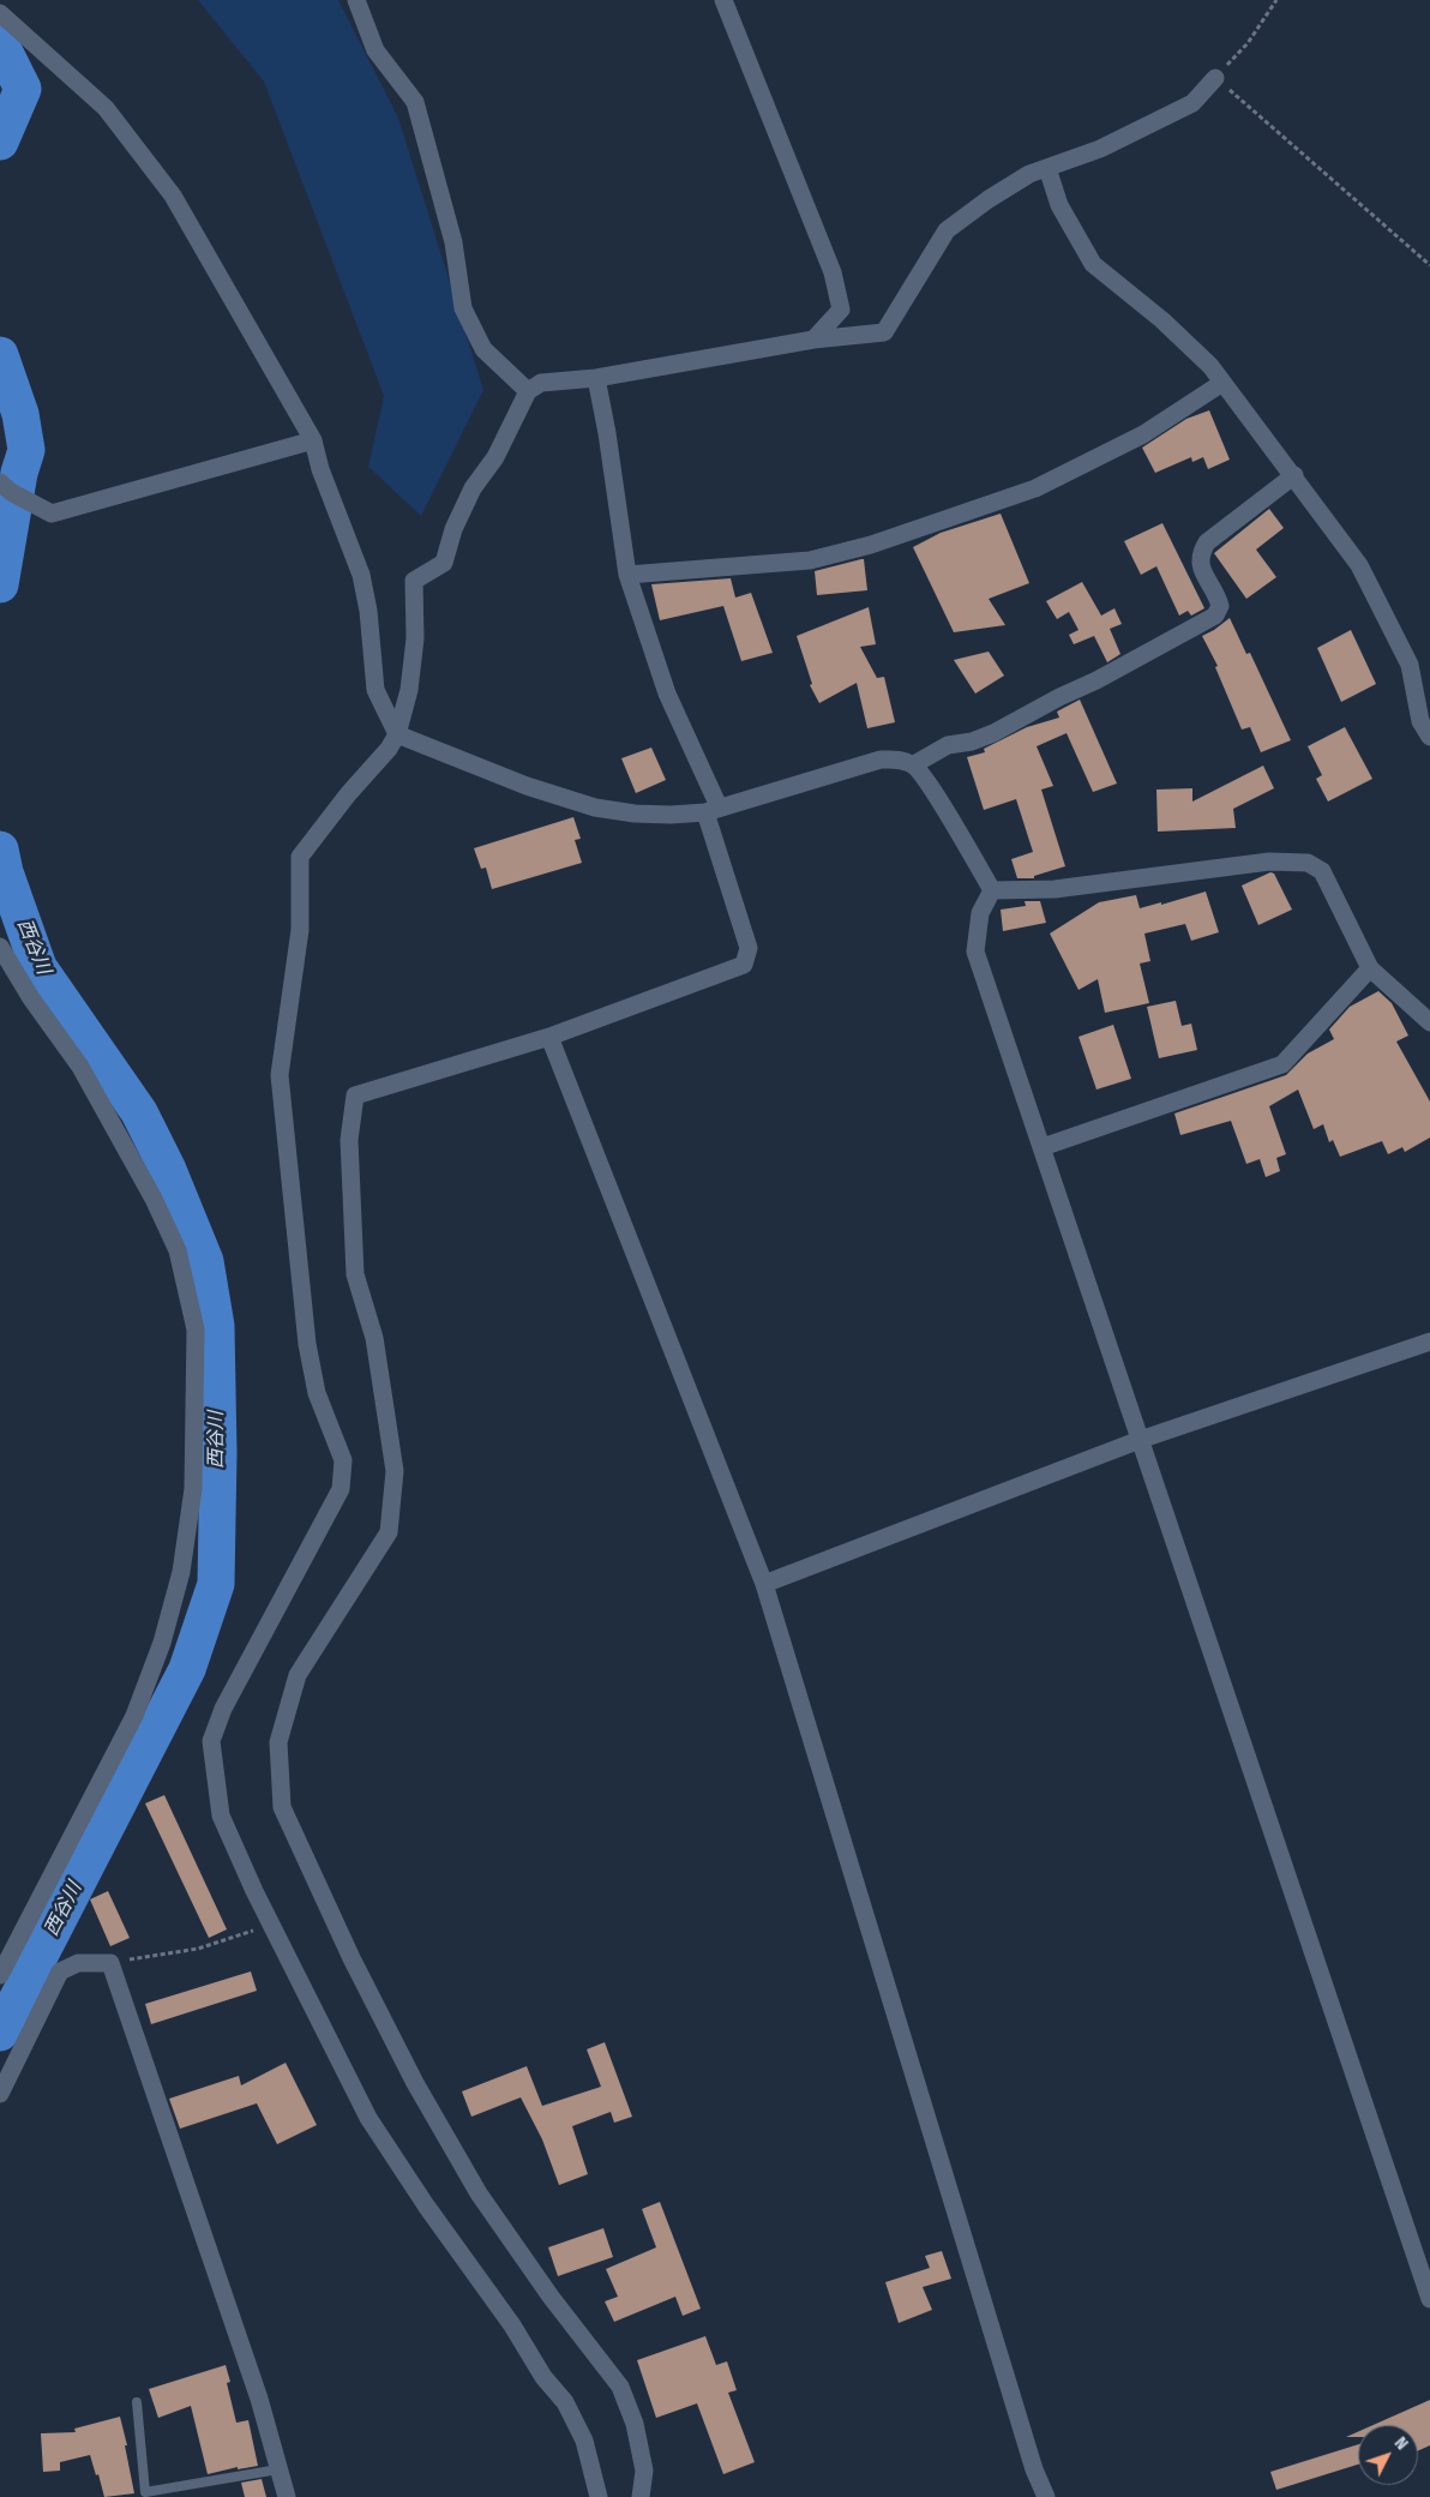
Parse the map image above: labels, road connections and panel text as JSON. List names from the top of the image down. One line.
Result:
{"water":["西谷川"],"north":"top right"}
